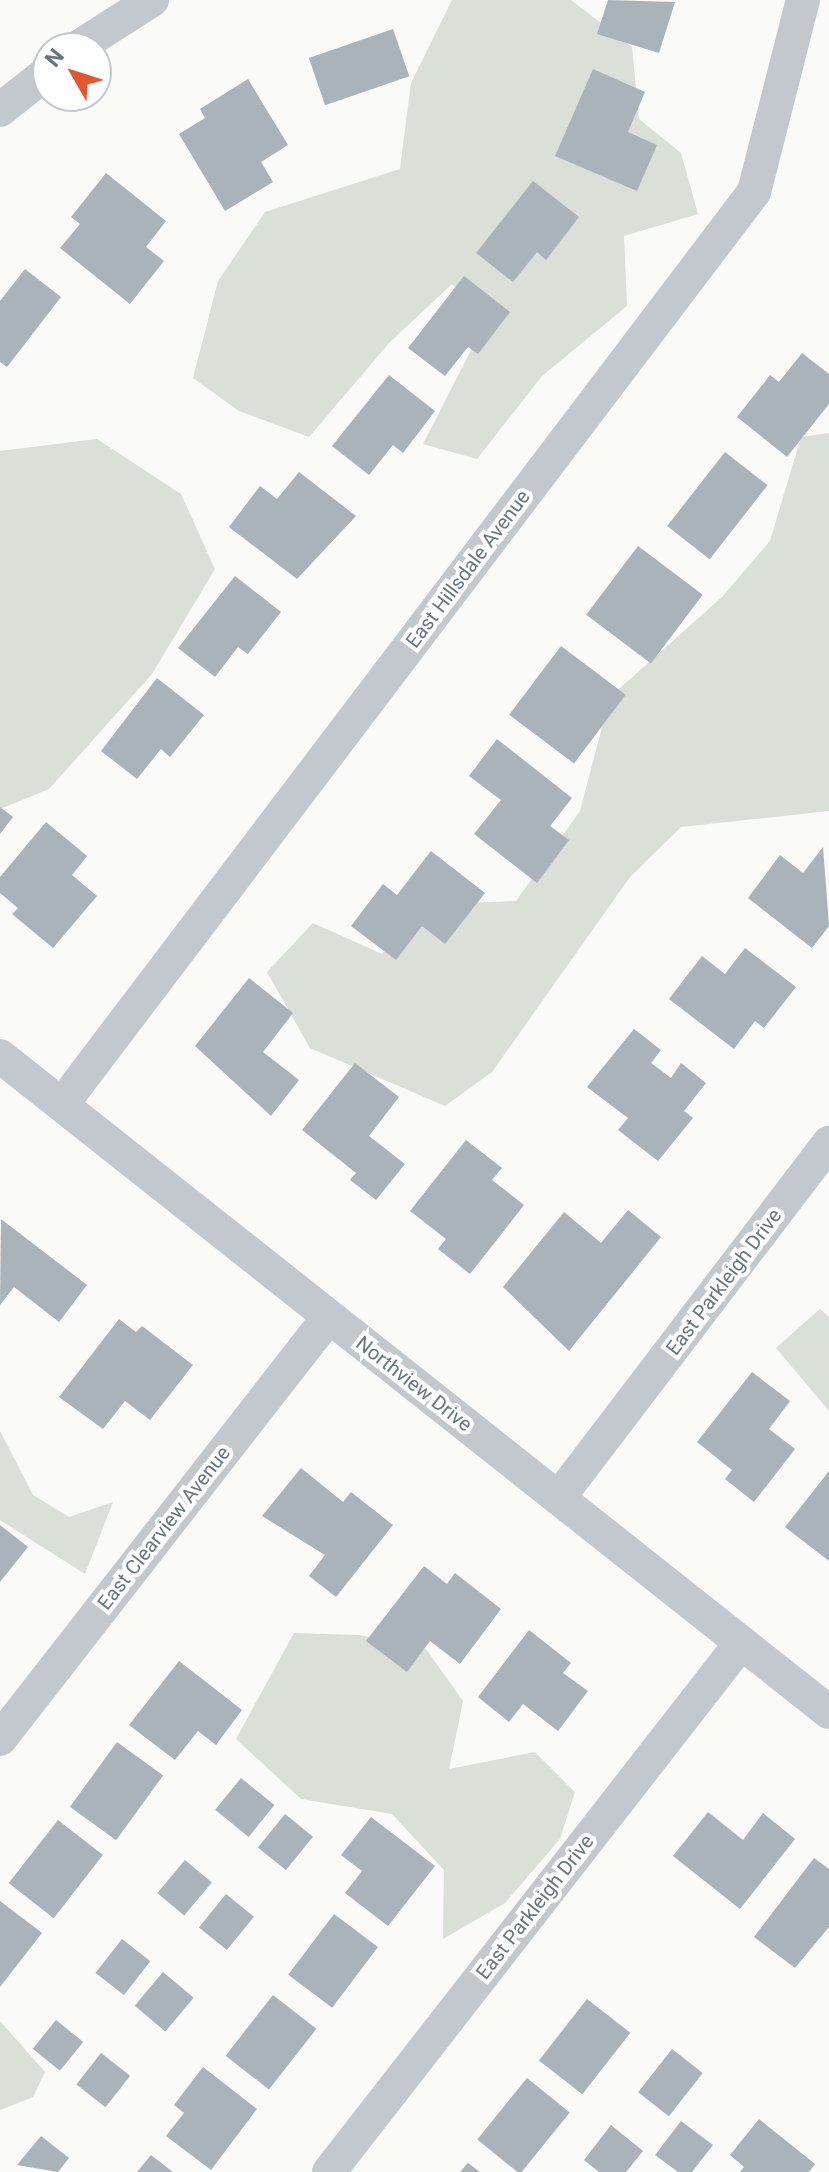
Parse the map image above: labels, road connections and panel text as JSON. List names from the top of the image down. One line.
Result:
{"streets":{"street":["East Hillsdale Avenue","East Parkleigh Drive","Northview Drive","East Clearview Avenue"]},"crossings":[["East Hillsdale Avenue","Northview Drive"],["East Parkleigh Drive","Northview Drive"],["Northview Drive","East Clearview Avenue"]],"north":"top left"}
